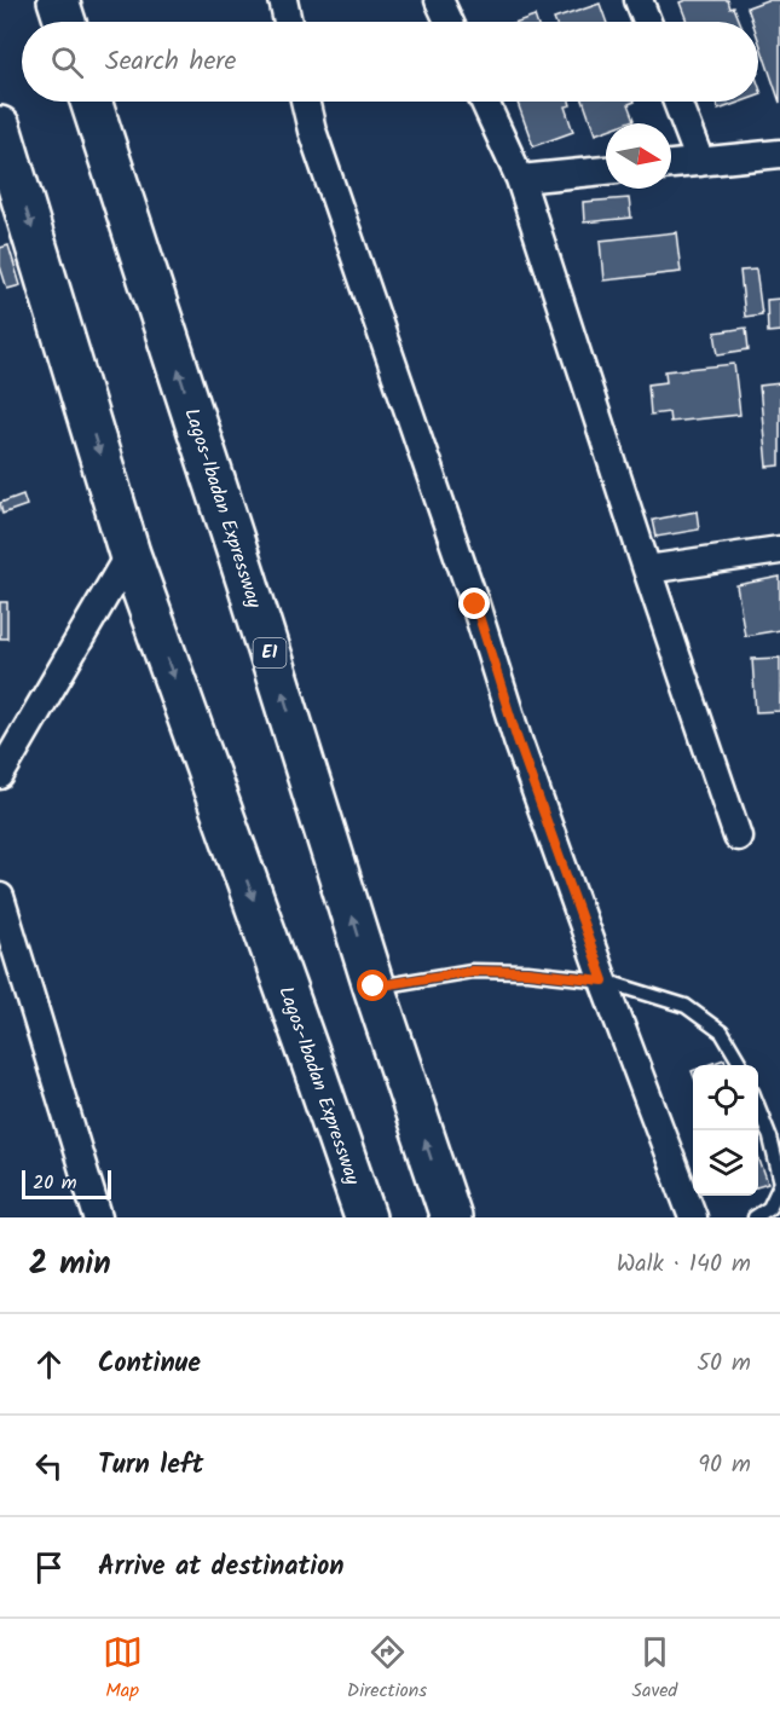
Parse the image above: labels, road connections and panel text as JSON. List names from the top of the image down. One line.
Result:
{"streets":{"highway":["Lagos-Ibadan Expressway","E1"]},"scale_bar":"20 m","north":"right","page":{"search":"Search here","scale":"20 m","heading":["2 min","Walk · 140 m"],"list":[["Continue","50 m"],["Turn left","90 m"],"Arrive at destination"],"nav":["Map","Directions","Saved"]}}
